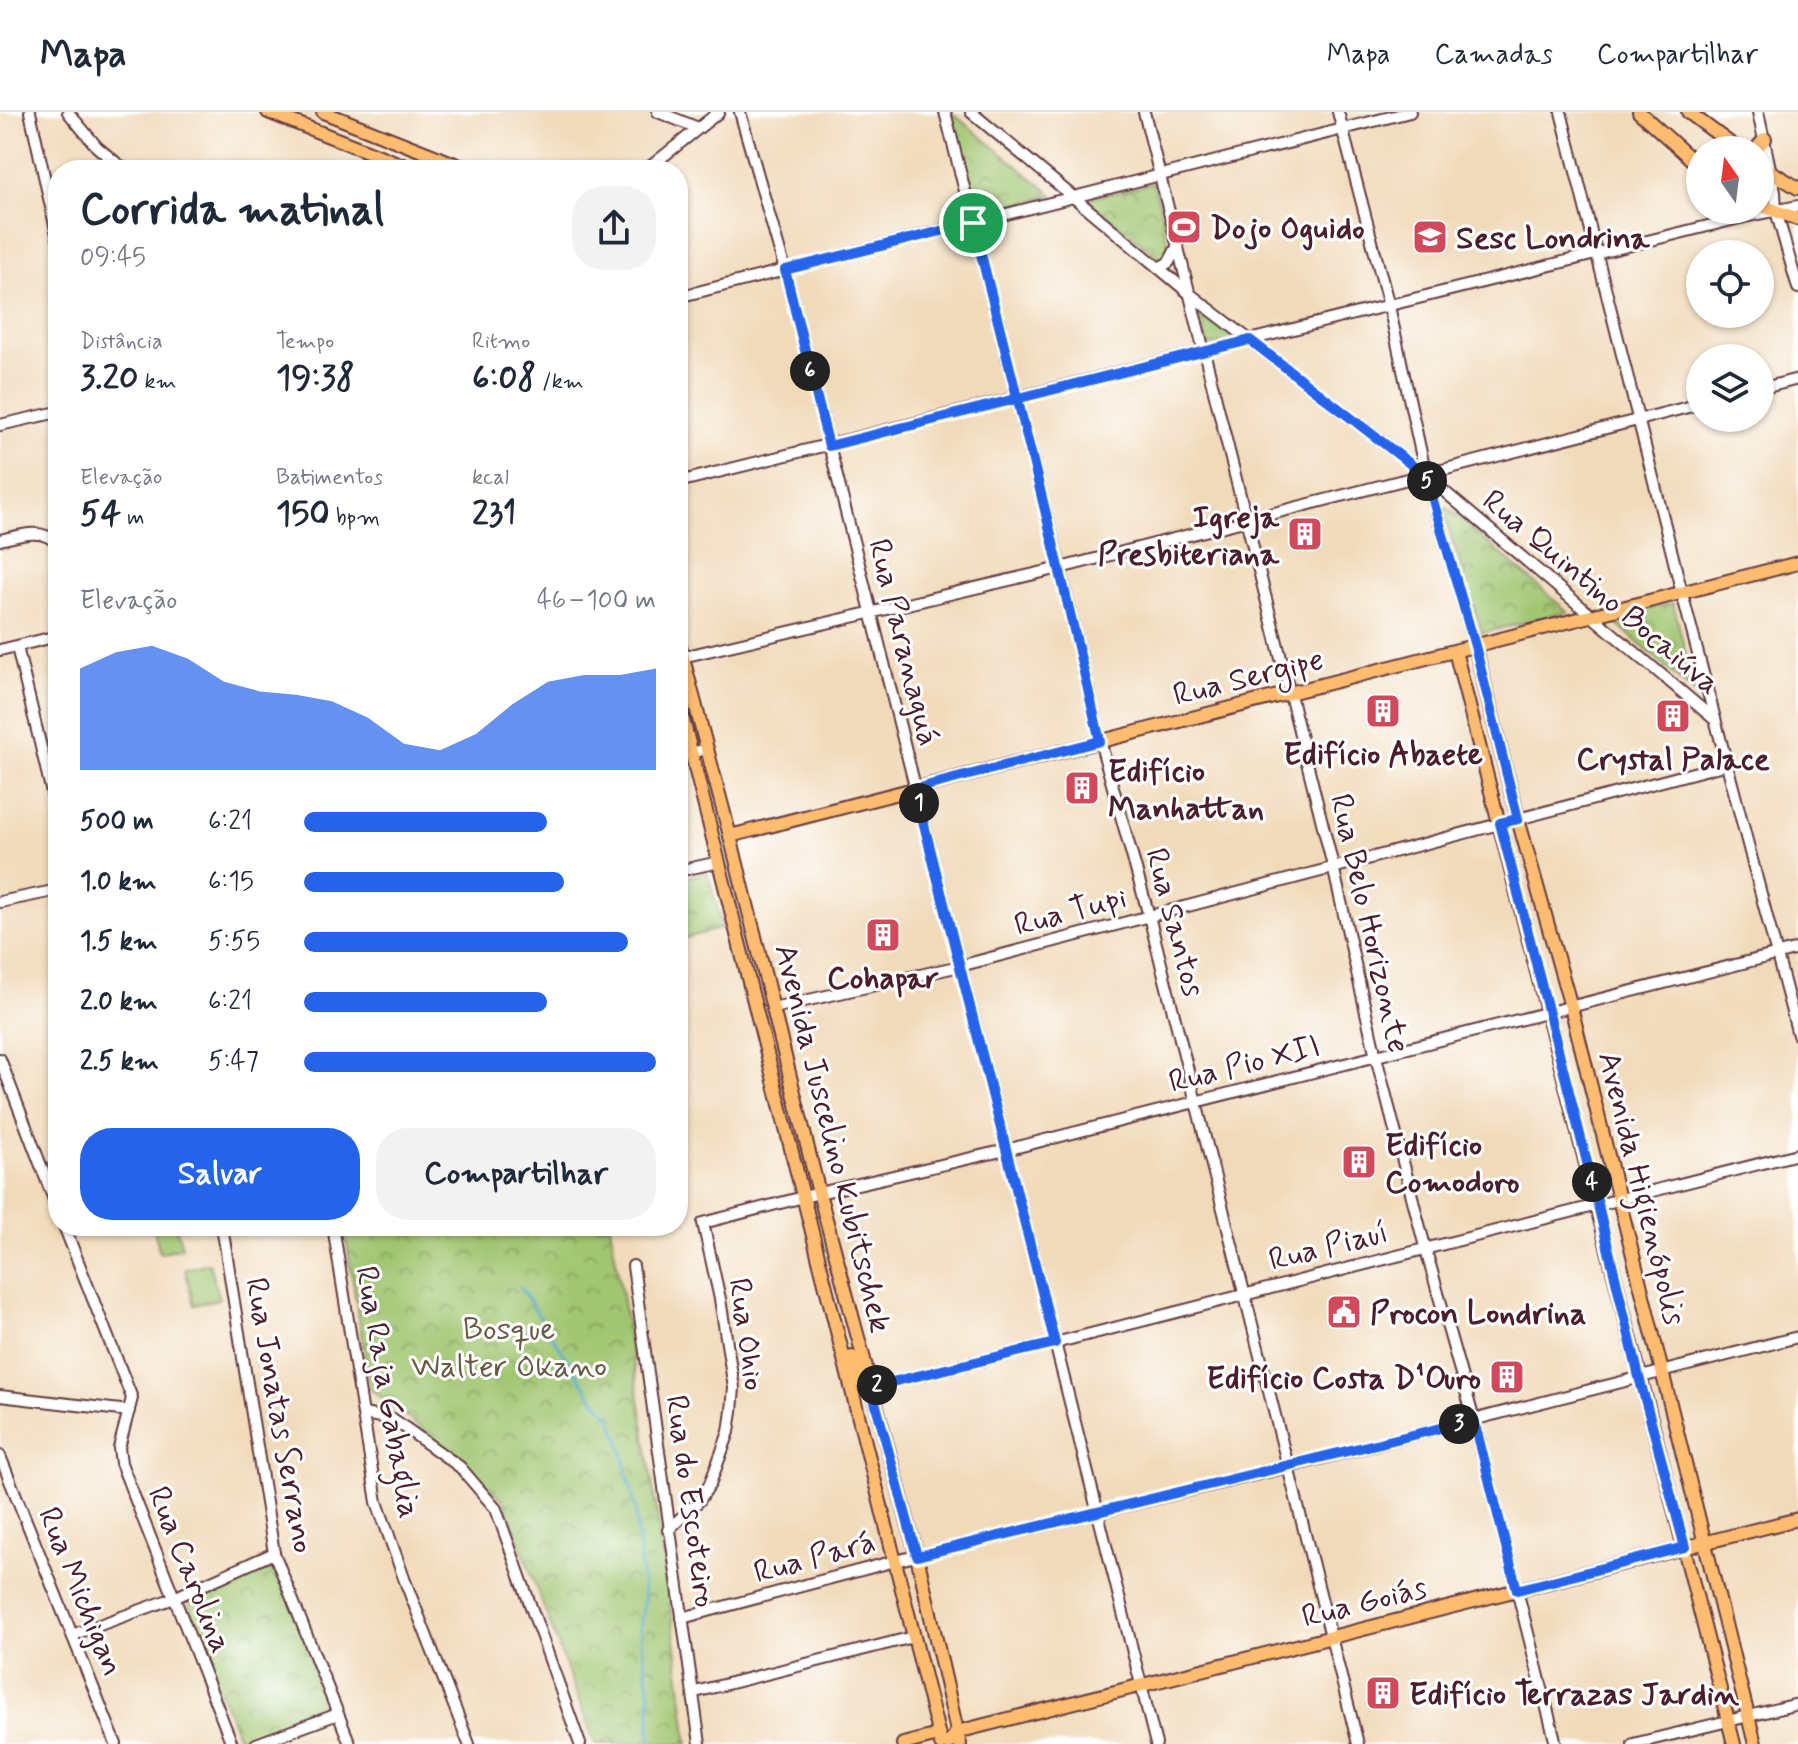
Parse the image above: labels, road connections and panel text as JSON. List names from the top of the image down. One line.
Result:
{"streets":{"main road":["Rua Sergipe","Avenida Juscelino Kubitschek","Avenida Higienópolis","Rua Goiás"],"street":["Rua Quintino Bocaiúva","Rua Paranaguá","Rua Tupi","Rua Santos","Rua Belo Horizonte","Rua Pio XII","Rua Piauí","Rua Ohio","Rua Raja Gabaglia","Rua Jonatas Serrano","Rua do Escoteiro","Rua Pará","Rua Carolina","Rua Michigan"]},"crossings":[["Rua Quintino Bocaiúva","Rua Sergipe"],["Rua Quintino Bocaiúva","Rua Belo Horizonte"],["Rua Paranaguá","Rua Sergipe"],["Rua Paranaguá","Rua Tupi"],["Rua Paranaguá","Rua Pio XII"],["Rua Paranaguá","Rua Piauí"],["Rua Paranaguá","Rua Pará"],["Rua Paranaguá","Rua Goiás"],["Rua Sergipe","Rua Santos"],["Rua Sergipe","Rua Belo Horizonte"],["Rua Sergipe","Avenida Juscelino Kubitschek"],["Rua Sergipe","Avenida Higienópolis"],["Rua Tupi","Rua Santos"],["Rua Tupi","Rua Belo Horizonte"],["Rua Tupi","Avenida Juscelino Kubitschek"],["Rua Tupi","Avenida Higienópolis"],["Rua Santos","Rua Pio XII"],["Rua Santos","Rua Piauí"],["Rua Santos","Rua Pará"],["Rua Santos","Rua Goiás"],["Rua Belo Horizonte","Rua Pio XII"],["Rua Belo Horizonte","Rua Piauí"],["Rua Belo Horizonte","Rua Pará"],["Rua Belo Horizonte","Rua Goiás"],["Rua Pio XII","Avenida Juscelino Kubitschek"],["Rua Pio XII","Avenida Higienópolis"],["Rua Pio XII","Rua Ohio"],["Avenida Juscelino Kubitschek","Rua Piauí"],["Avenida Juscelino Kubitschek","Rua Pará"],["Avenida Juscelino Kubitschek","Rua Goiás"],["Avenida Higienópolis","Rua Piauí"],["Avenida Higienópolis","Rua Pará"],["Avenida Higienópolis","Rua Goiás"],["Rua Ohio","Rua do Escoteiro"],["Rua do Escoteiro","Rua Pará"]],"parks":["Bosque Walter Okano"],"places":{"sports":["Dojo Oguido"],"school or university":["Sesc Londrina"],"building":["Igreja Presbiteriana","Edifício Abaete","Crystal Palace","Edifício Manhattan","Cohapar","Edifício Comodoro","Edifício Costa D¹Ouro","Edifício Terrazas Jardin"],"public building":["Procon Londrina"]},"north":"top","page":{"header":"Mapa","nav":["Mapa","Camadas","Compartilhar"],"heading":["Corrida matinal","09:45"],"stats":[["Distância","3.20 km"],["Tempo","19:38"],["Ritmo","6:08 /km"],["Elevação","54 m"],["Batimentos","150 bpm"],["kcal","231"]],"pins":["6","5","1","4","2","3"],"chart":["Elevação","46–100 m"],"list":[{"name":"500 m","note":"6:21"},{"name":"1.0 km","note":"6:15"},{"name":"1.5 km","note":"5:55"},{"name":"2.0 km","note":"6:21"},{"name":"2.5 km","note":"5:47"}],"buttons":["Salvar","Compartilhar"]}}
